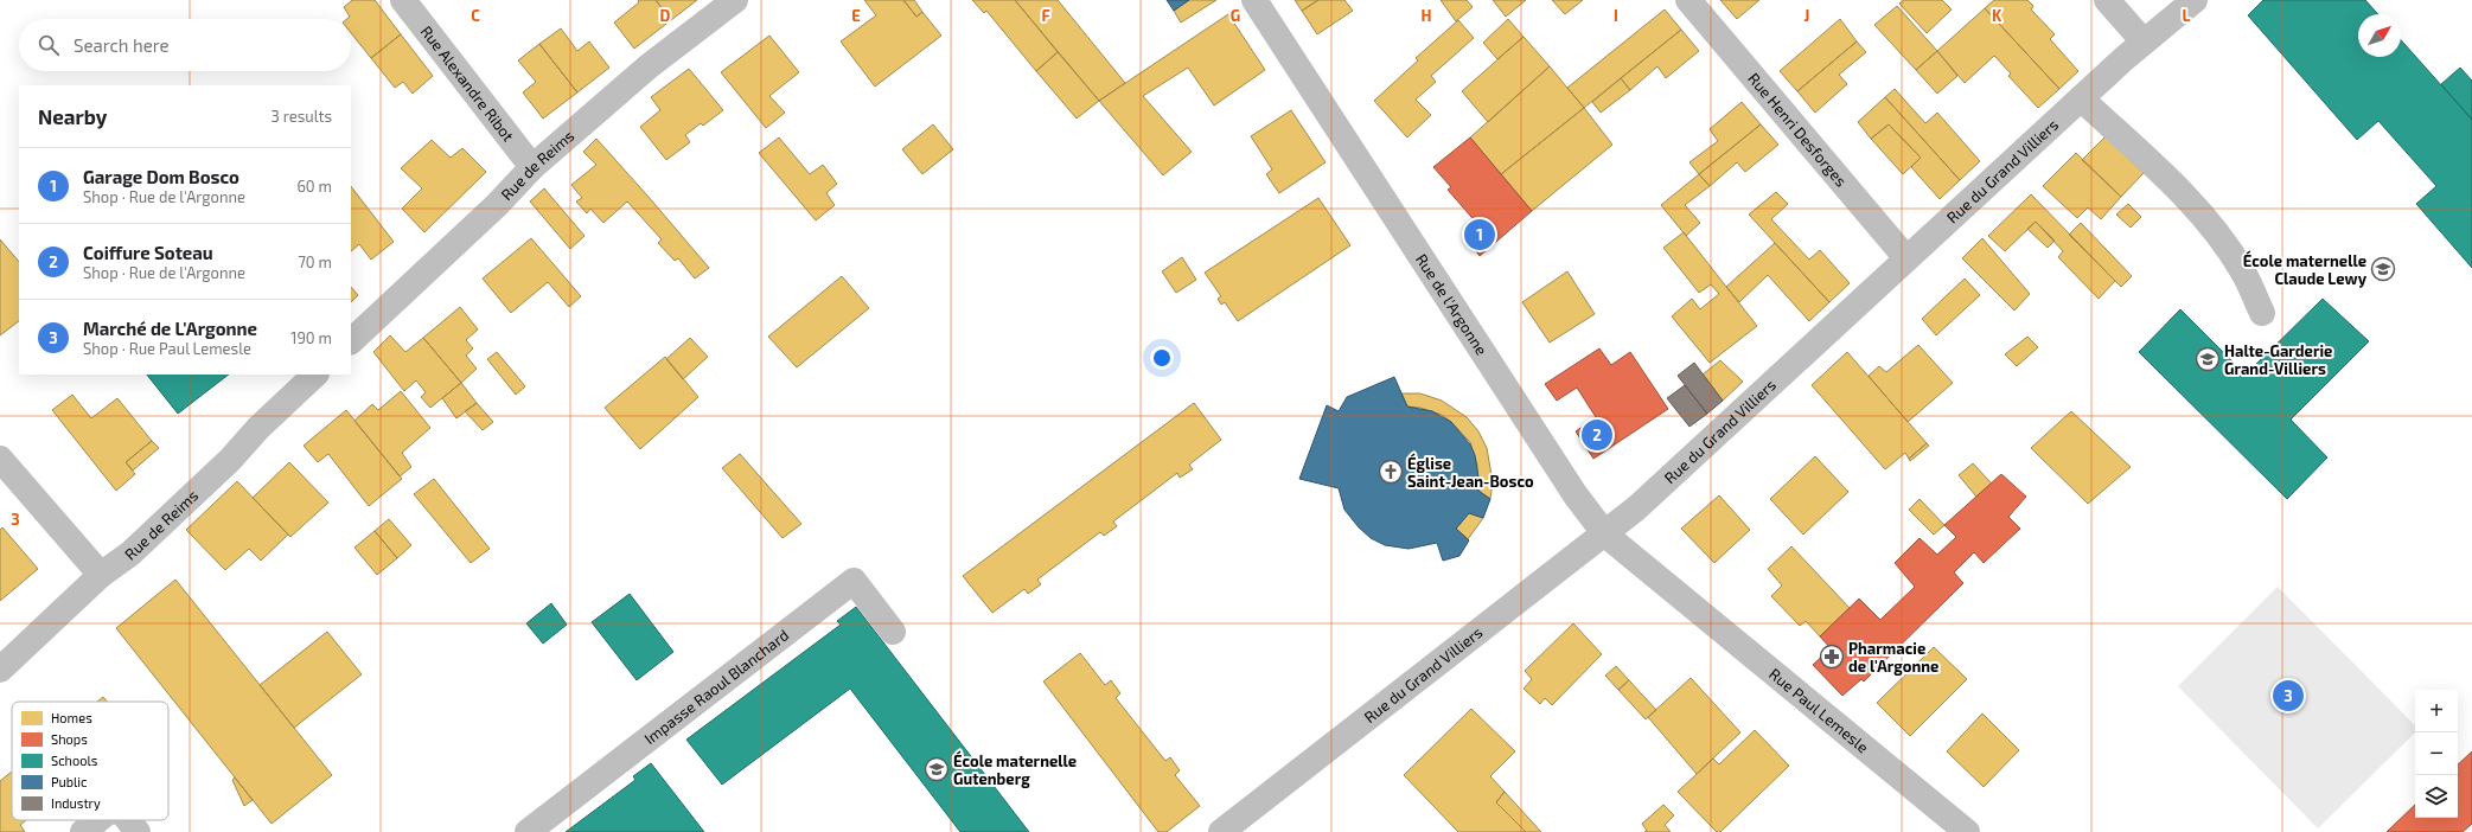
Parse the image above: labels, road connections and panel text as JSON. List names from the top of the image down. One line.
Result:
{"streets":{"street":["Rue Alexandre Ribot","Rue Henri Desforges","Rue de Reims","Rue du Grand Villiers","Rue de l'Argonne","Impasse Raoul Blanchard","Rue Paul Lemesle"]},"crossings":[["Rue Alexandre Ribot","Rue de Reims"],["Rue Henri Desforges","Rue du Grand Villiers"],["Rue du Grand Villiers","Rue de l'Argonne"],["Rue de l'Argonne","Rue Paul Lemesle"]],"places":{"school or university":["École maternelle Claude Lewy","Halte-Garderie Grand-Villiers","École maternelle Gutenberg"],"church":["Église Saint-Jean-Bosco"],"pharmacy":["Pharmacie de l'Argonne"]},"legend":["Homes","Shops","Schools","Public","Industry"],"north":"top right","page":{"search":"Search here","heading":["Nearby","3 results"],"list":[{"mark":"1","name":"Garage Dom Bosco","note":"Shop · Rue de l'Argonne","value":"60 m"},{"mark":"2","name":"Coiffure Soteau","note":"Shop · Rue de l'Argonne","value":"70 m"},{"mark":"3","name":"Marché de L'Argonne","note":"Shop · Rue Paul Lemesle","value":"190 m"}],"pins":["1","2","3"],"map_buttons":["+","−"]},"grid":{"columns":["C","D","E","F","G","H","I","J","K","L"],"rows":["3"]}}
